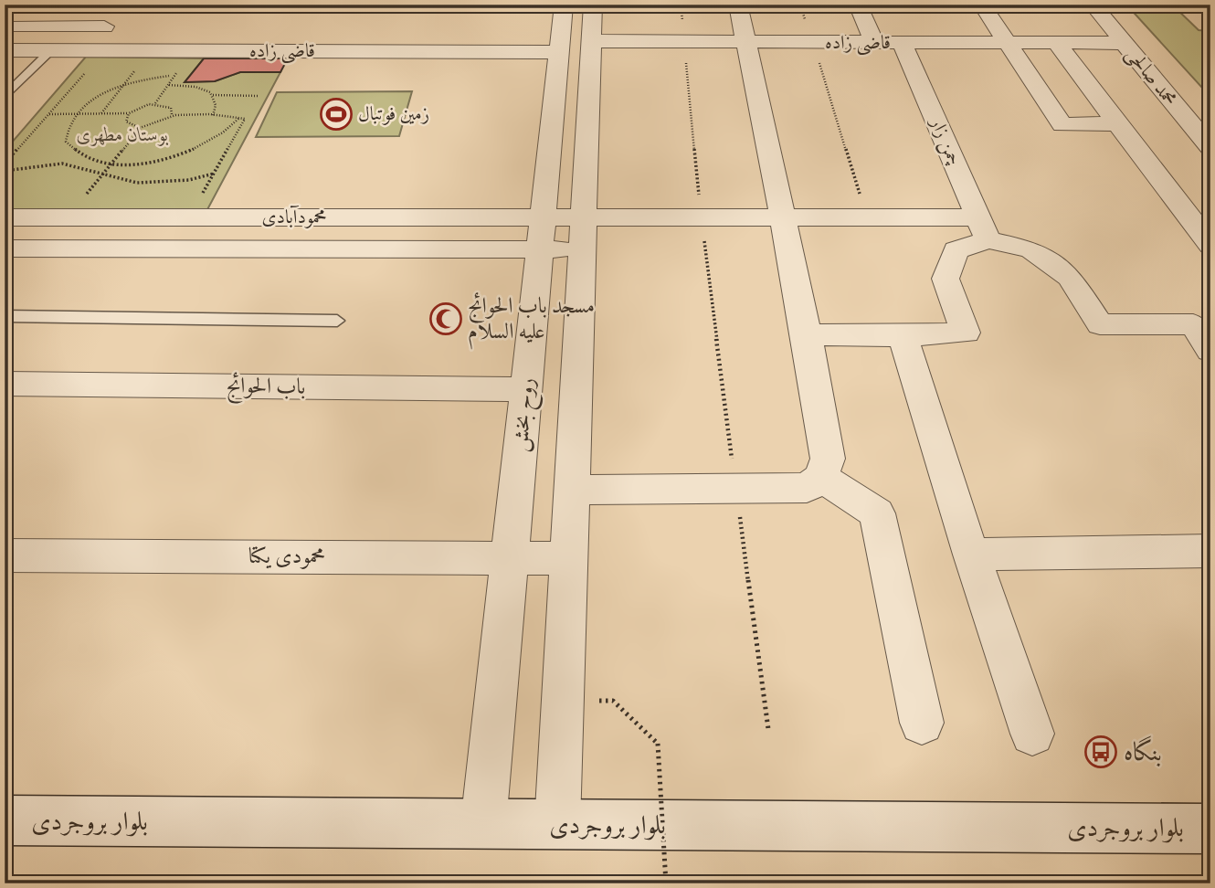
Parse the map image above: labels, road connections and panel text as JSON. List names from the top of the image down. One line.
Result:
{"streets":{"main road":["بلوار بروجردی"],"street":["قاضی زاده","محمد صالحی","چمن زار","محمودآبادی","باب الحوائج","روح بخش","محمودی یکتا"]},"crossings":[["قاضی زاده","محمد صالحی"],["قاضی زاده","چمن زار"],["قاضی زاده","روح بخش"],["چمن زار","محمودآبادی"],["محمودآبادی","روح بخش"],["باب الحوائج","روح بخش"],["روح بخش","محمودی یکتا"],["روح بخش","بلوار بروجردی"]],"parks":["بوستان مطهری"],"places":{"sports":["زمین فوتبال"],"mosque":["مسجد باب الحوائج علیه السلام"],"bus stop":["بنگاه"]}}
